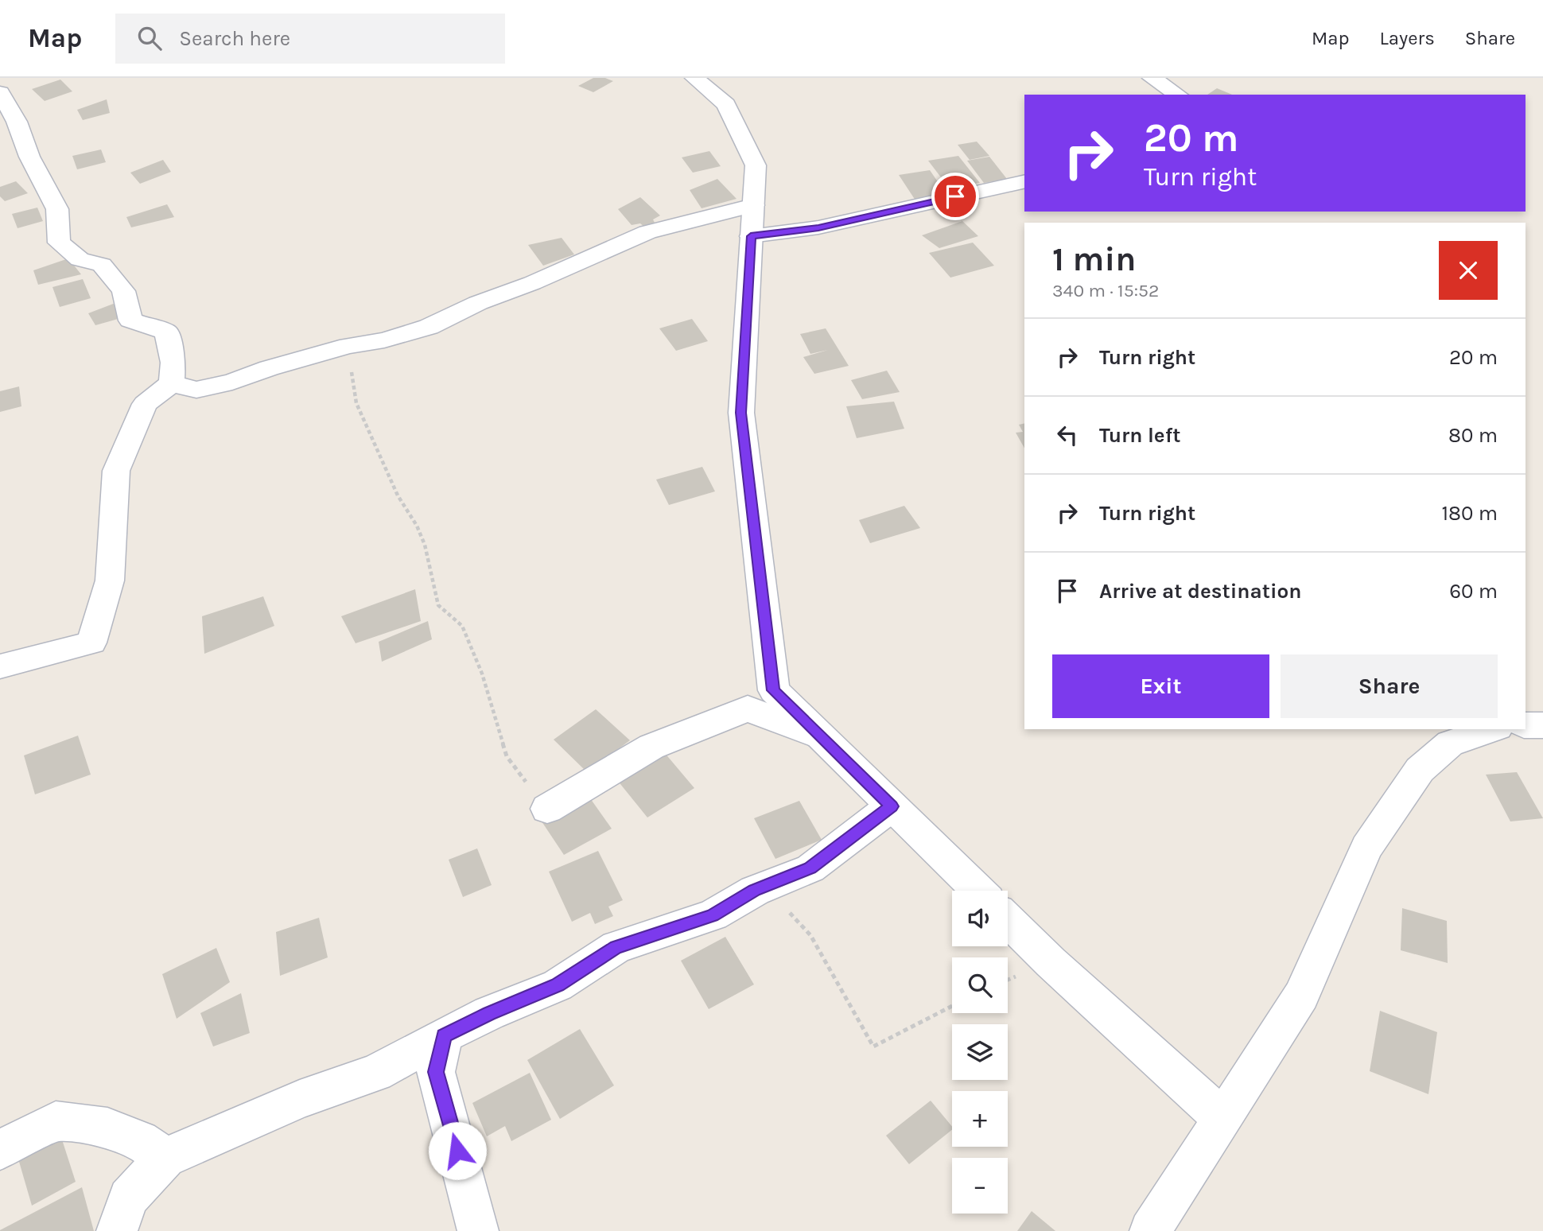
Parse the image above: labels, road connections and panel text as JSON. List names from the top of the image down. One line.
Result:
{"page":{"header":"Map","search":"Search here","nav":["Map","Layers","Share"],"turn":["20 m","Turn right"],"heading":["1 min","340 m · 15:52"],"list":[{"name":"Turn right","value":"20 m"},{"name":"Turn left","value":"80 m"},{"name":"Turn right","value":"180 m"},{"name":"Arrive at destination","value":"60 m"}],"buttons":["Exit","Share"],"map_buttons":["+","−"]}}
